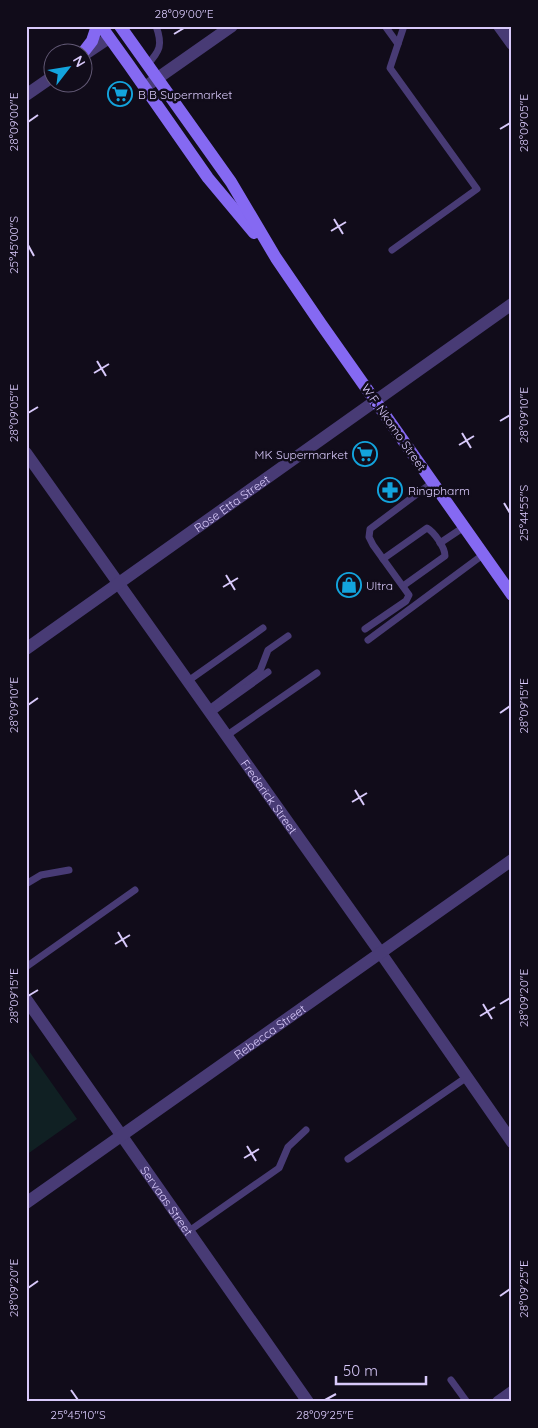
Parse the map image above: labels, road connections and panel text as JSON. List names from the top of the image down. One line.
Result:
{"streets":{"main road":["W.F. Nkomo Street"],"street":["Rose Etta Street","Frederick Street","Rebecca Street","Servaas Street"]},"crossings":[["W.F. Nkomo Street","Rose Etta Street"],["Rose Etta Street","Frederick Street"],["Frederick Street","Rebecca Street"],["Rebecca Street","Servaas Street"]],"places":{"supermarket":["B B Supermarket","MK Supermarket"],"pharmacy":["Ringpharm"],"shop":["Ultra"]},"scale_bar":"50 m","north":"top right","coordinates":["28°09'00\"E","28°09'05\"E","25°45'00\"S","28°09'10\"E","25°44'55\"S","28°09'15\"E","28°09'20\"E","28°09'25\"E","25°45'10\"S"]}
